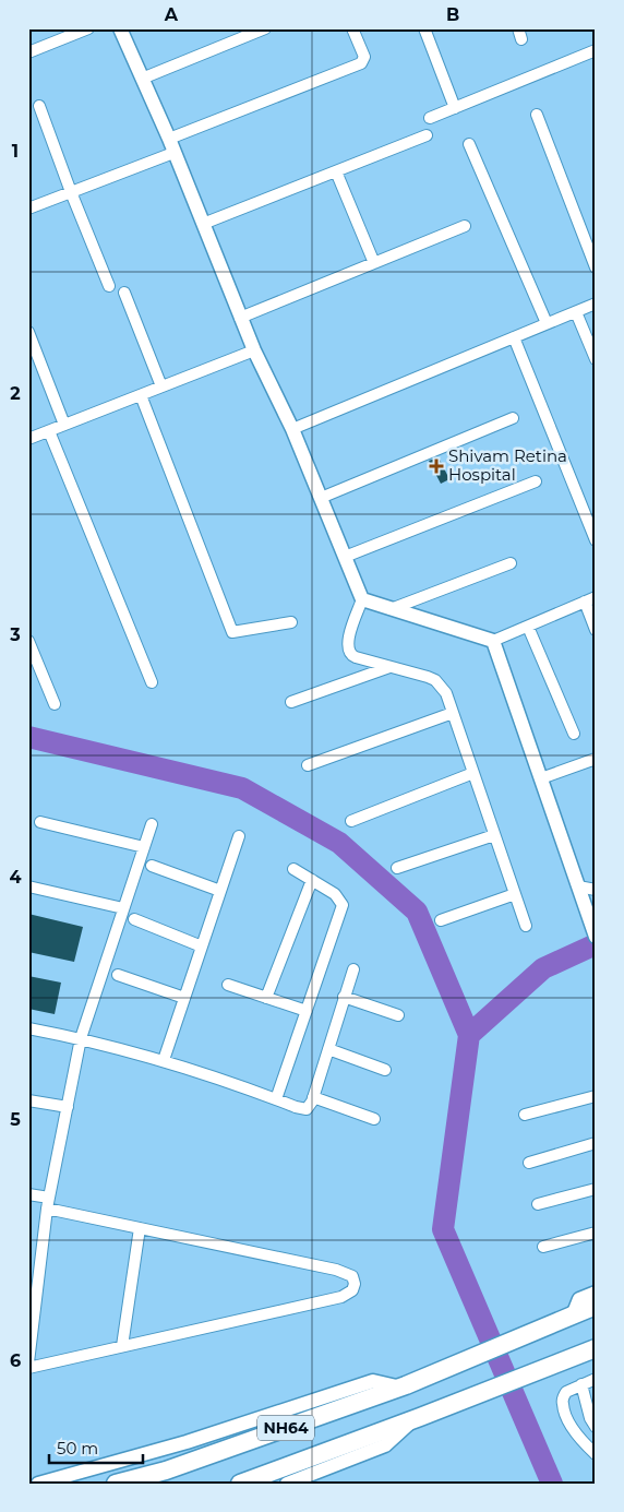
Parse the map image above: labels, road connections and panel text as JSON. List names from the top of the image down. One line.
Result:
{"streets":{"highway":["NH64"]},"places":{"health":["Shivam Retina Hospital"]},"scale_bar":"50 m","grid":{"columns":["A","B"],"rows":["1","2","3","4","5","6"]}}
